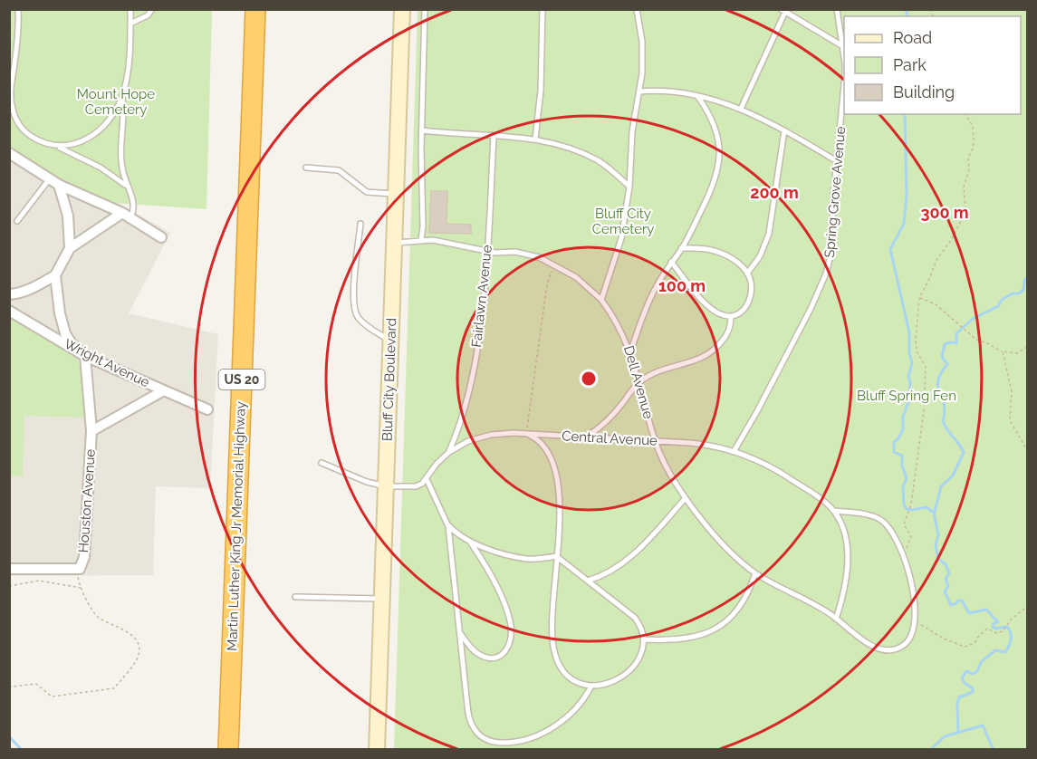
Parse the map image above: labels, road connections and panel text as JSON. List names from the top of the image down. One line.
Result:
{"streets":{"highway":["US 20","Martin Luther King Jr Memorial Highway"],"street":["Wright Avenue","Bluff City Boulevard","Houston Avenue"],"lane":["Spring Grove Avenue","Fairlawn Avenue","Dell Avenue","Central Avenue"]},"crossings":[["Spring Grove Avenue","Central Avenue"],["Fairlawn Avenue","Dell Avenue"],["Fairlawn Avenue","Central Avenue"],["Wright Avenue","Houston Avenue"],["Bluff City Boulevard","Dell Avenue"],["Dell Avenue","Central Avenue"]],"parks":["Mount Hope Cemetery","Bluff City Cemetery","Bluff Spring Fen"],"legend":["Road","Park","Building"],"rings":["200 m","300 m","100 m"]}
